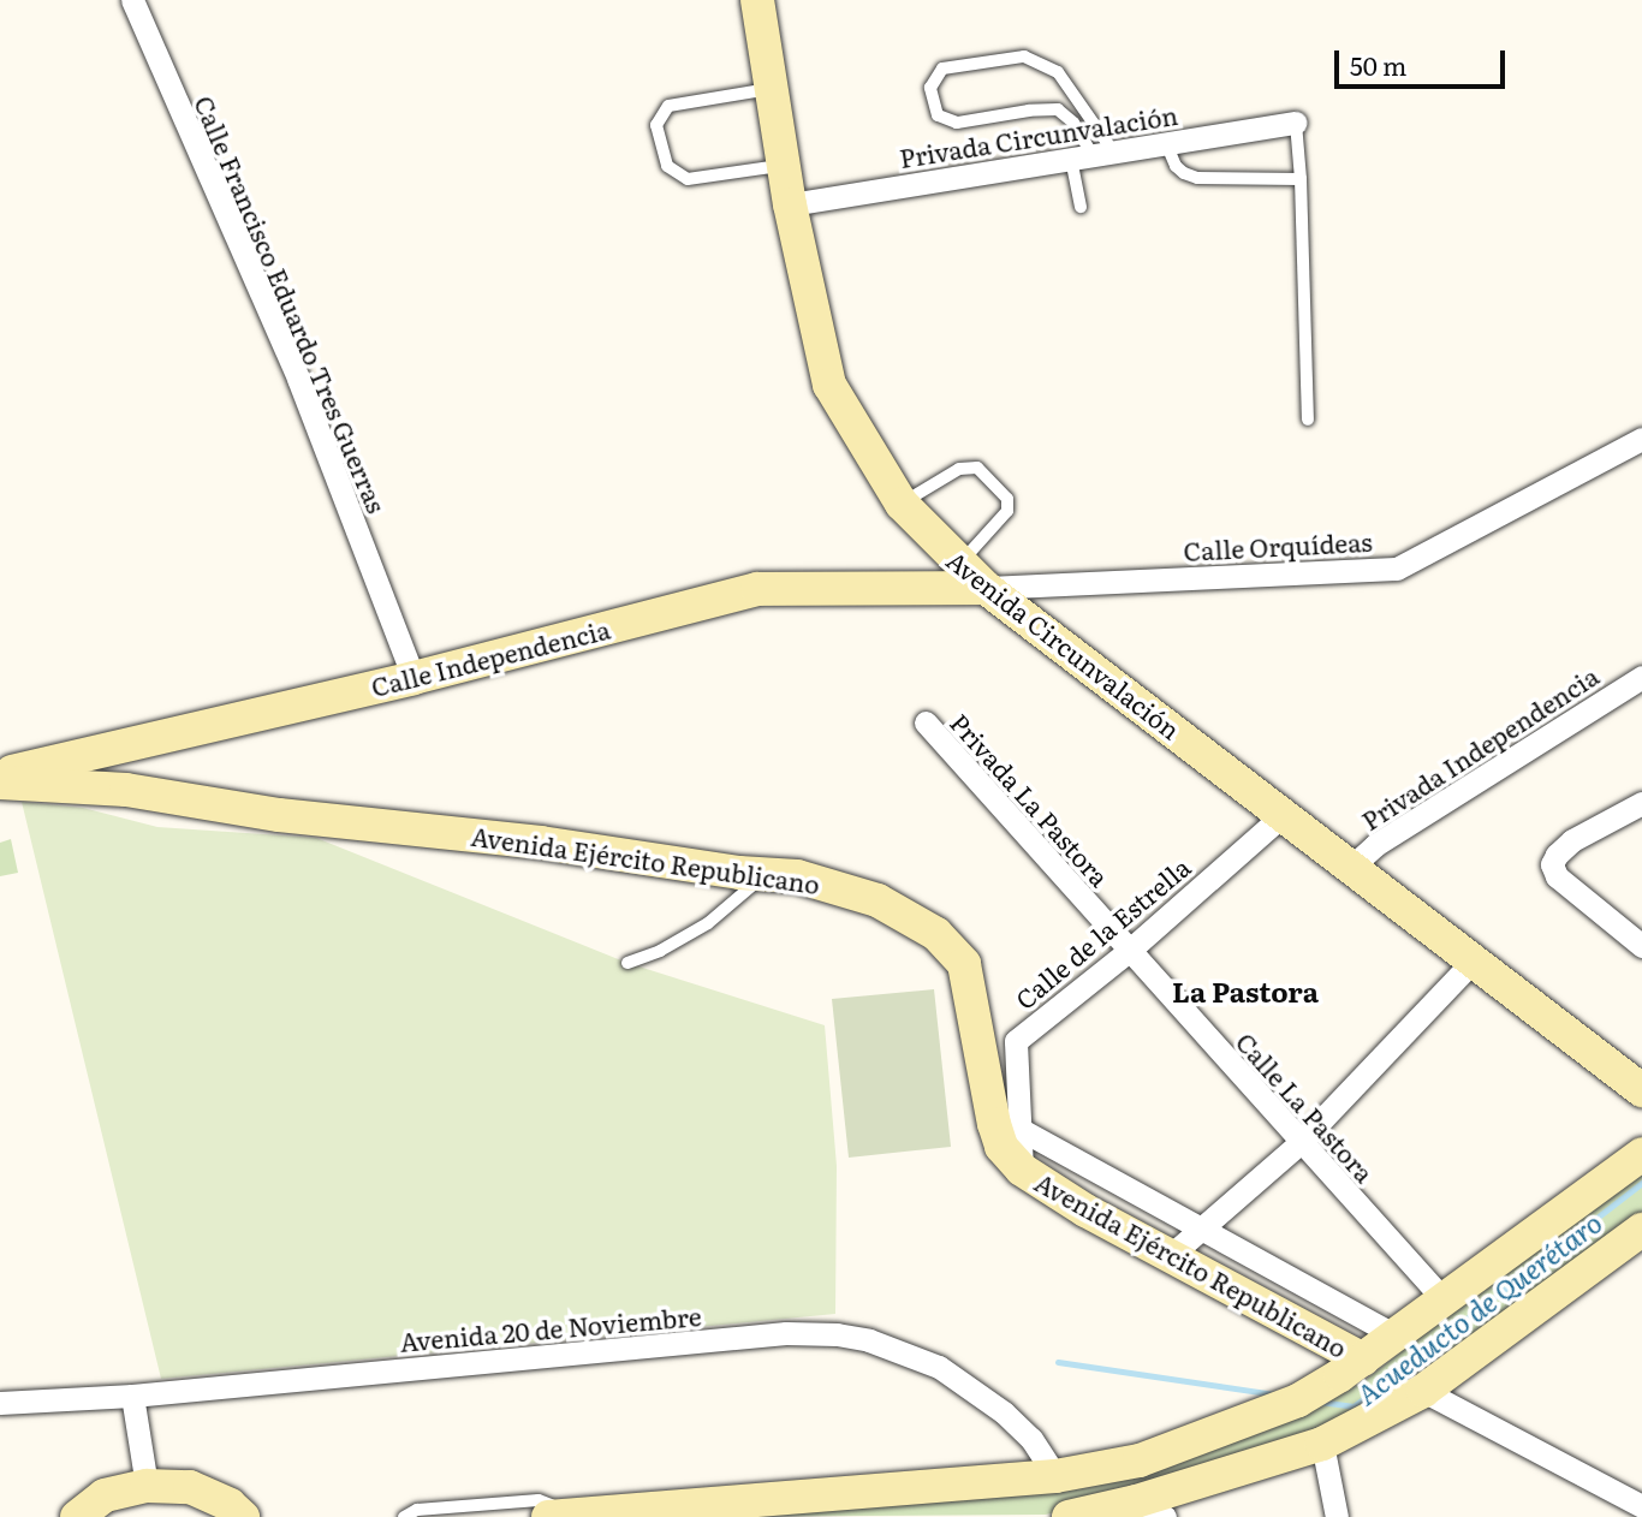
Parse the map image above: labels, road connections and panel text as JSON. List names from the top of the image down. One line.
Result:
{"streets":{"street":["Privada Circunvalación","Calle Francisco Eduardo Tres Guerras","Calle Orquídeas","Avenida Circunvalación","Calle Independencia","Privada Independencia","Privada La Pastora","Avenida Ejército Republicano","Calle de la Estrella","Calle La Pastora","Avenida 20 de Noviembre"]},"crossings":[["Privada Circunvalación","Avenida Circunvalación"],["Calle Francisco Eduardo Tres Guerras","Calle Independencia"],["Calle Orquídeas","Avenida Circunvalación"],["Calle Orquídeas","Calle Independencia"],["Avenida Circunvalación","Calle Independencia"],["Avenida Circunvalación","Privada Independencia"],["Avenida Circunvalación","Calle de la Estrella"],["Privada La Pastora","Calle de la Estrella"],["Privada La Pastora","Calle La Pastora"],["Avenida Ejército Republicano","Calle de la Estrella"],["Calle de la Estrella","Calle La Pastora"]],"districts":["La Pastora"],"water":["Acueducto de Querétaro"],"scale_bar":"50 m"}
